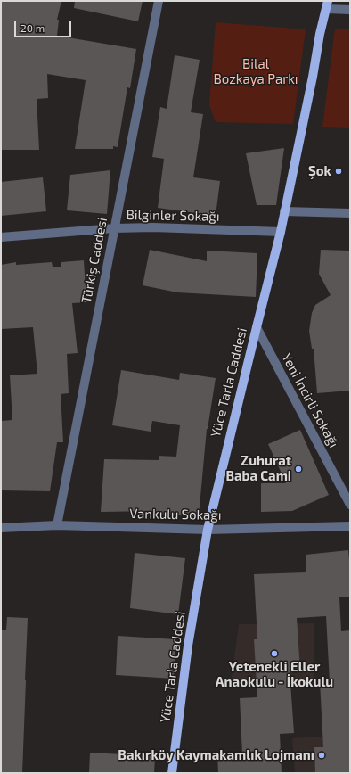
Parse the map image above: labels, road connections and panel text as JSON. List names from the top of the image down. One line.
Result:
{"streets":{"main road":["Yüce Tarla Caddesi"],"street":["Bilginler Sokağı","Türkiş Caddesi","Yeni İncirli Sokağı","Vankulu Sokağı"]},"crossings":[["Bilginler Sokağı","Türkiş Caddesi"],["Bilginler Sokağı","Yüce Tarla Caddesi"],["Türkiş Caddesi","Vankulu Sokağı"],["Yüce Tarla Caddesi","Yeni İncirli Sokağı"],["Yüce Tarla Caddesi","Vankulu Sokağı"]],"parks":["Bilal Bozkaya Parkı"],"places":["Şok","Zuhurat Baba Cami","Yetenekli Eller Anaokulu - İkokulu","Bakırköy Kaymakamlık Lojmanı"],"scale_bar":"20 m"}
